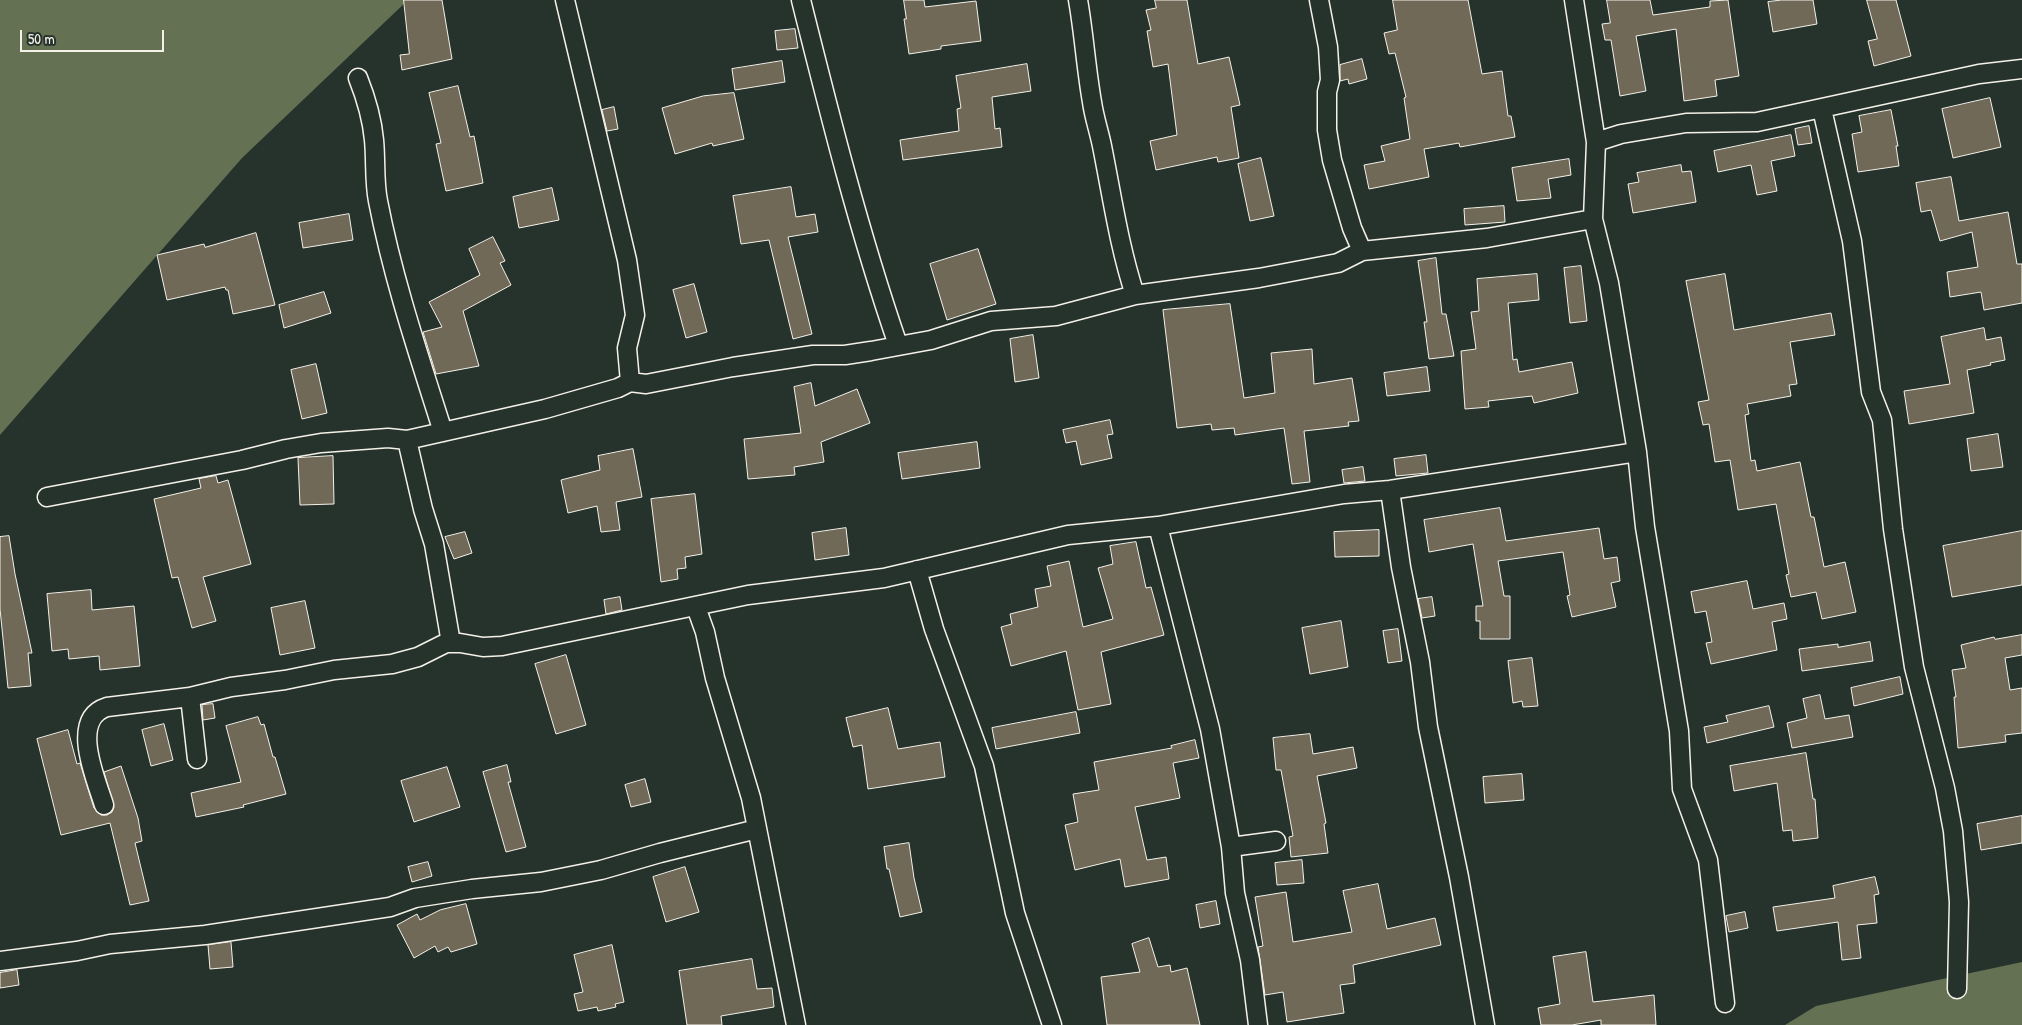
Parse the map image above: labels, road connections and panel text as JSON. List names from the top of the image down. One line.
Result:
{"scale_bar":"50 m"}
